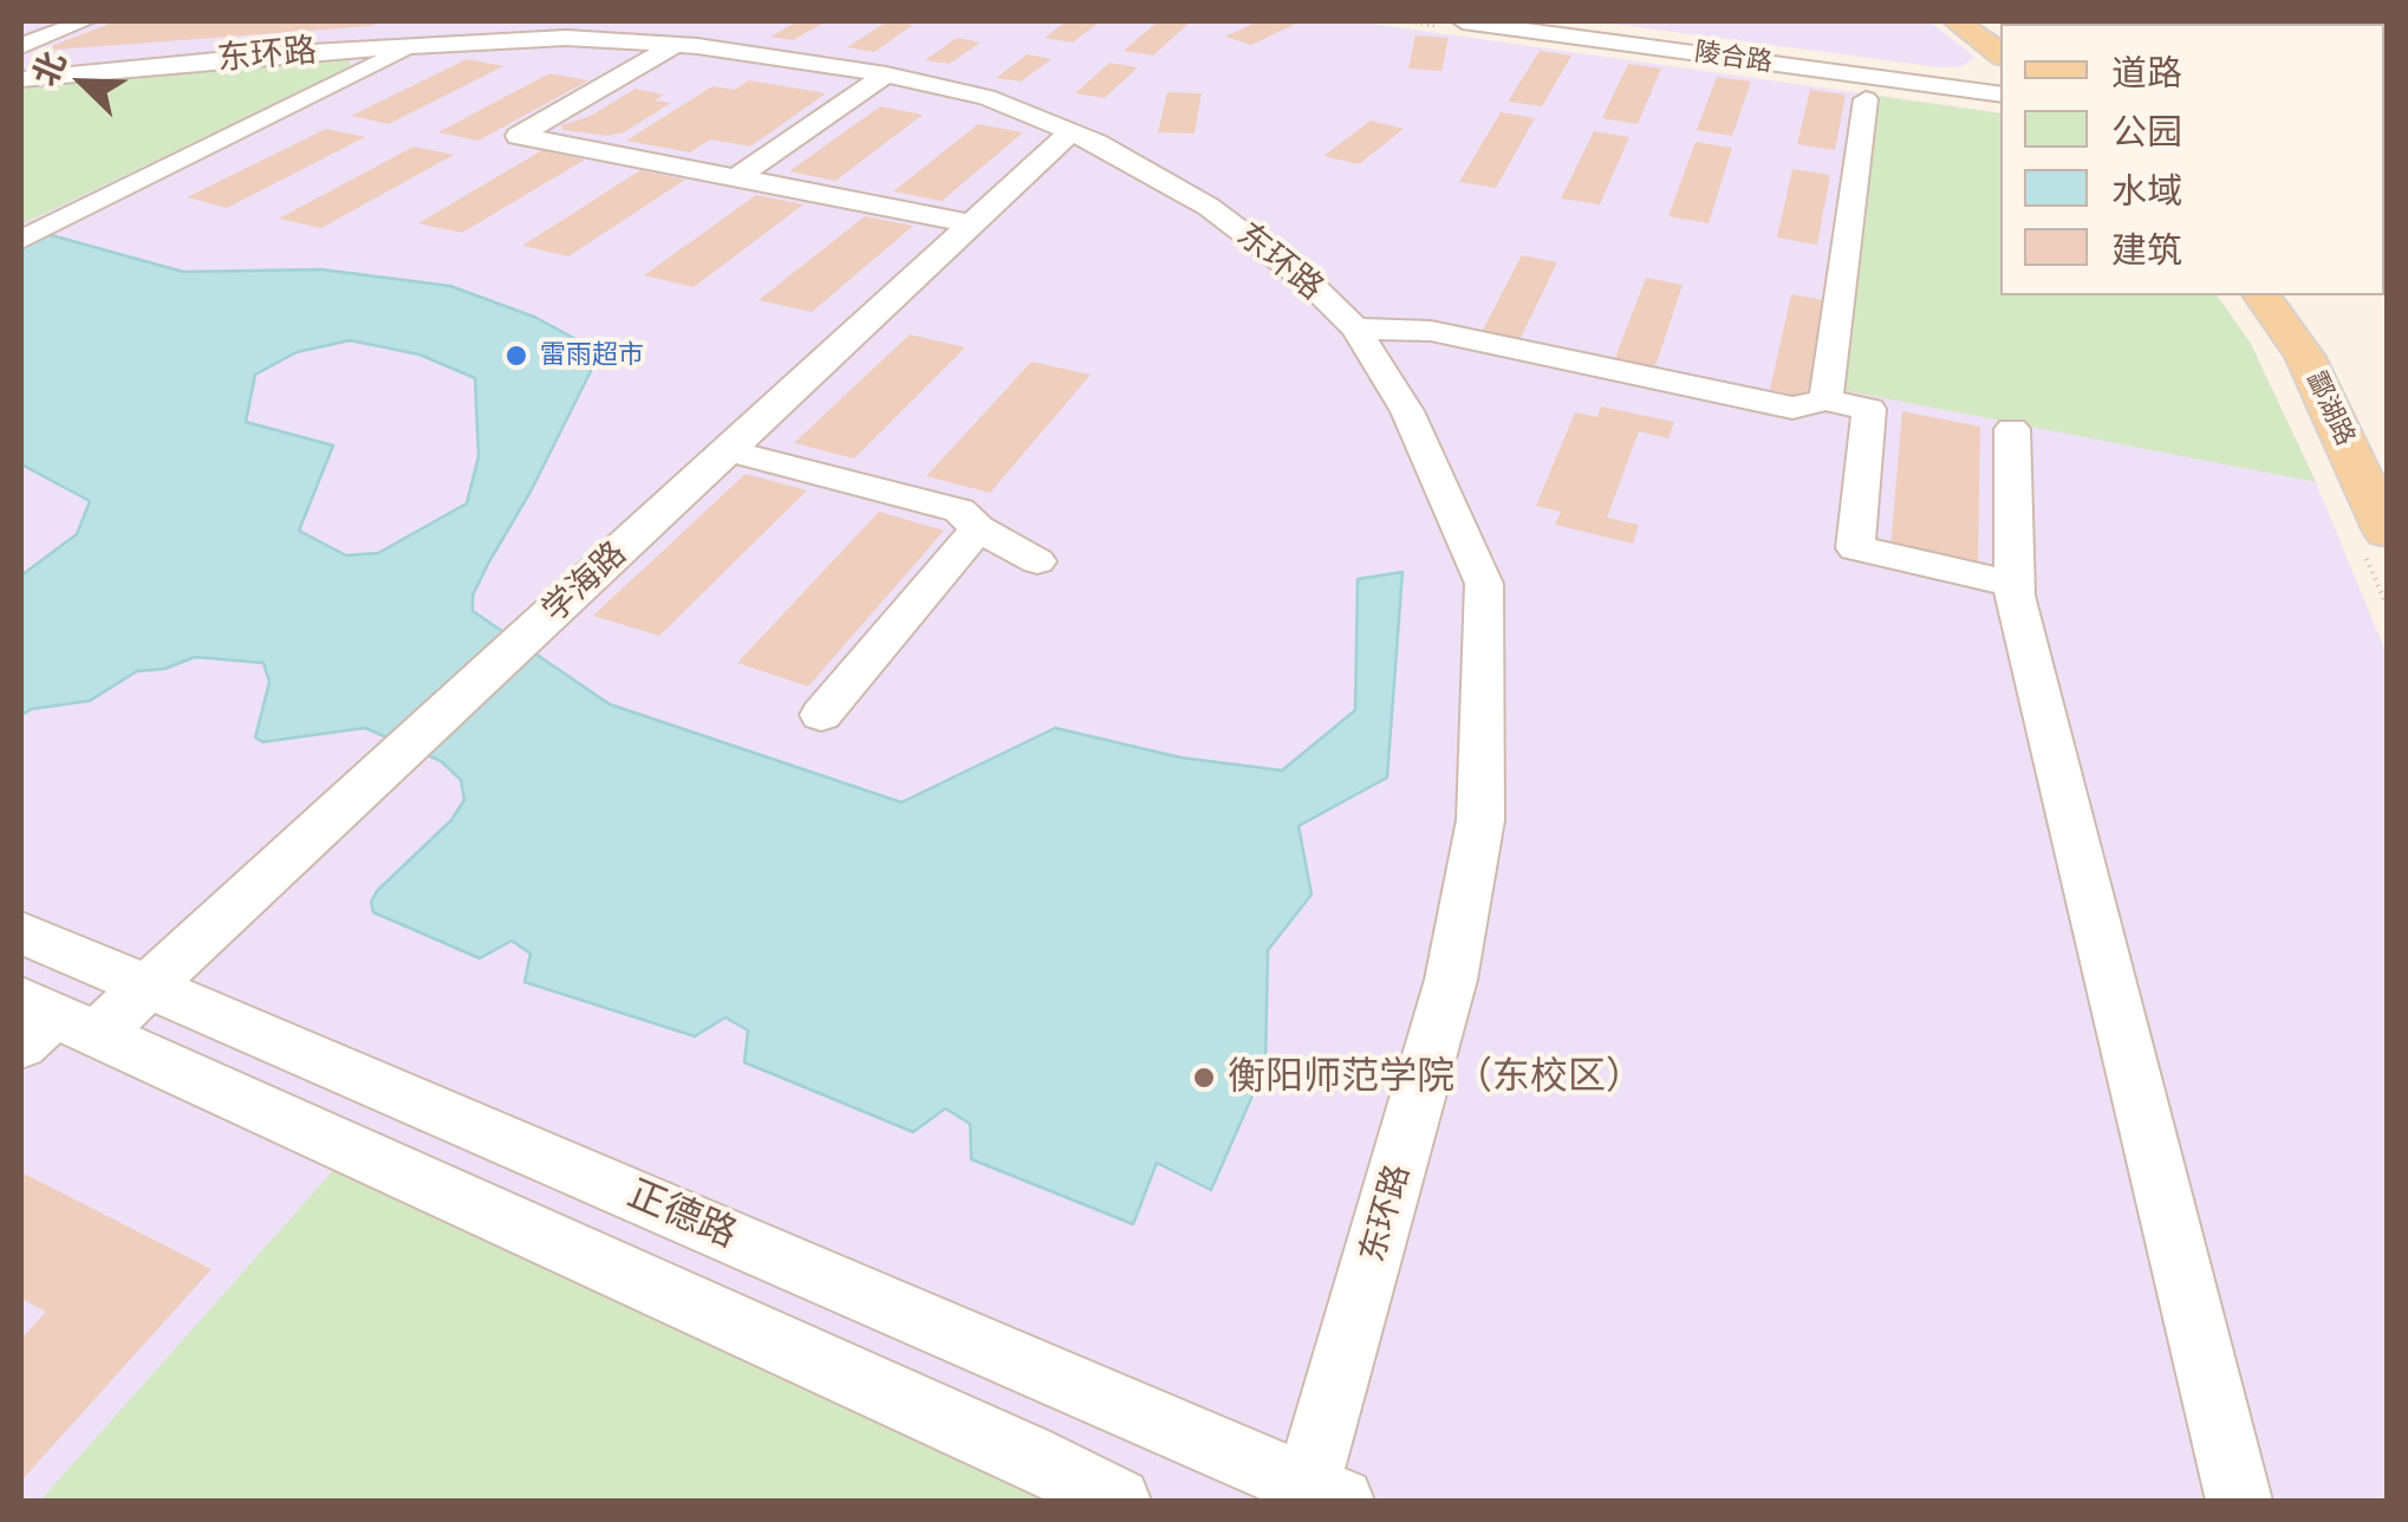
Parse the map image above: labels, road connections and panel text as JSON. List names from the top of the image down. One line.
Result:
{"streets":{"main road":["酃湖路"],"street":["东环路","陵合路","学海路","正德路"]},"crossings":[["东环路","学海路"],["东环路","正德路"],["学海路","正德路"]],"places":["雷雨超市","衡阳师范学院（东校区）"],"legend":["道路","公园","水域","建筑"],"north":"top left"}
